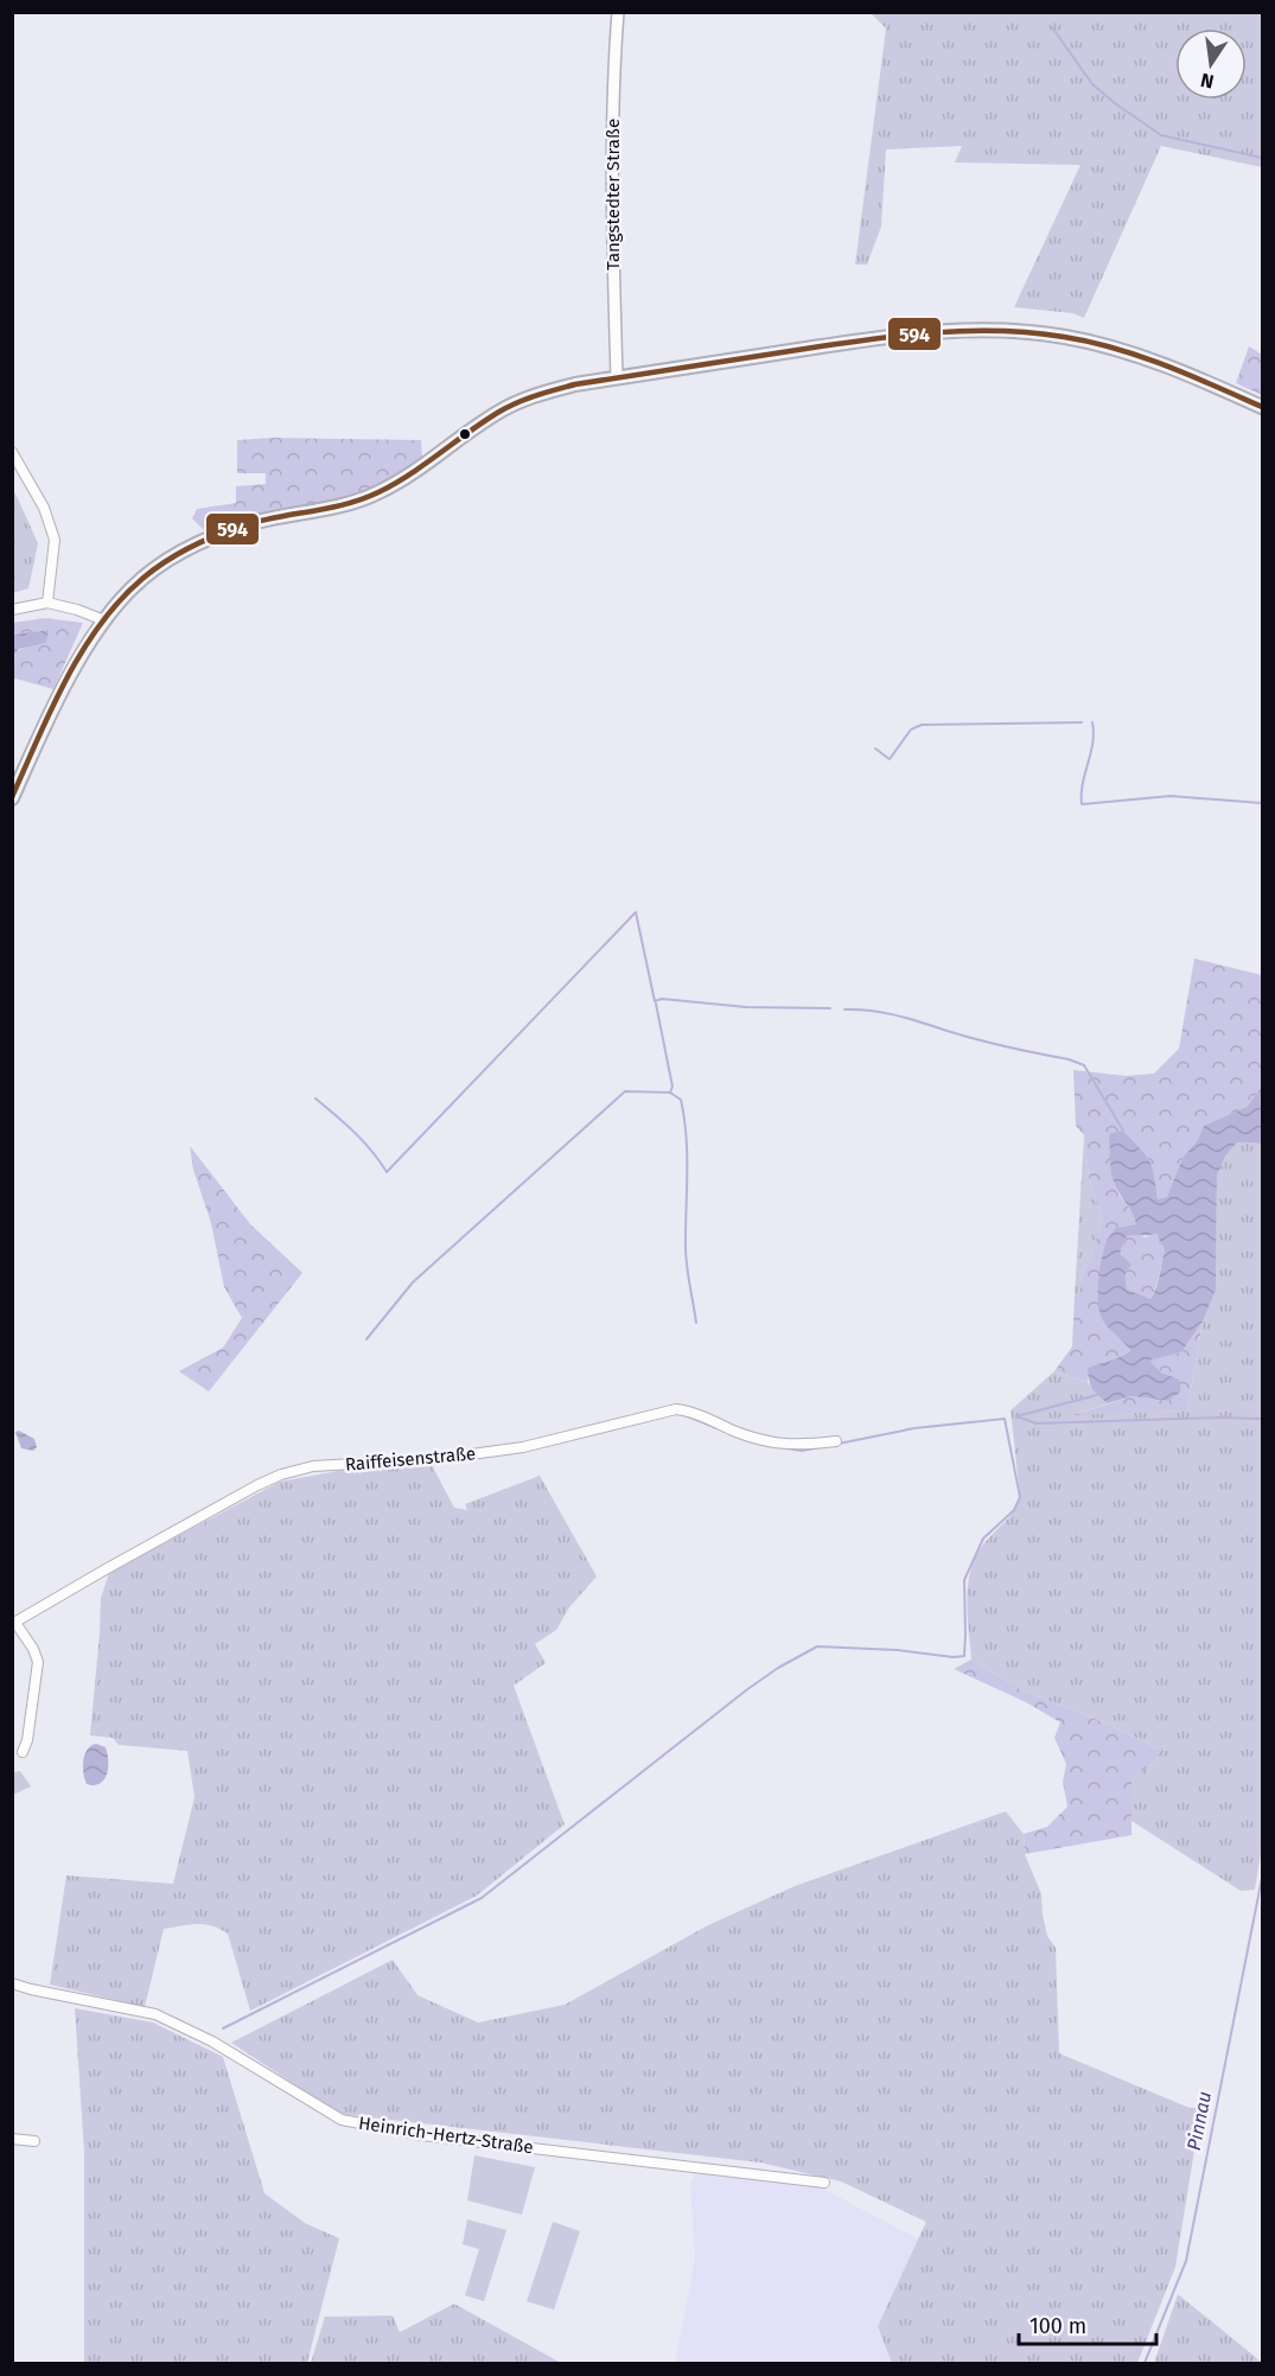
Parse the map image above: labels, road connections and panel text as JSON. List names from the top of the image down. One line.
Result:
{"streets":{"street":["Tangstedter Straße","Raiffeisenstraße","Heinrich-Hertz-Straße"]},"water":["Pinnau"],"lines":["transit line 594"],"scale_bar":"100 m","north":"bottom"}
